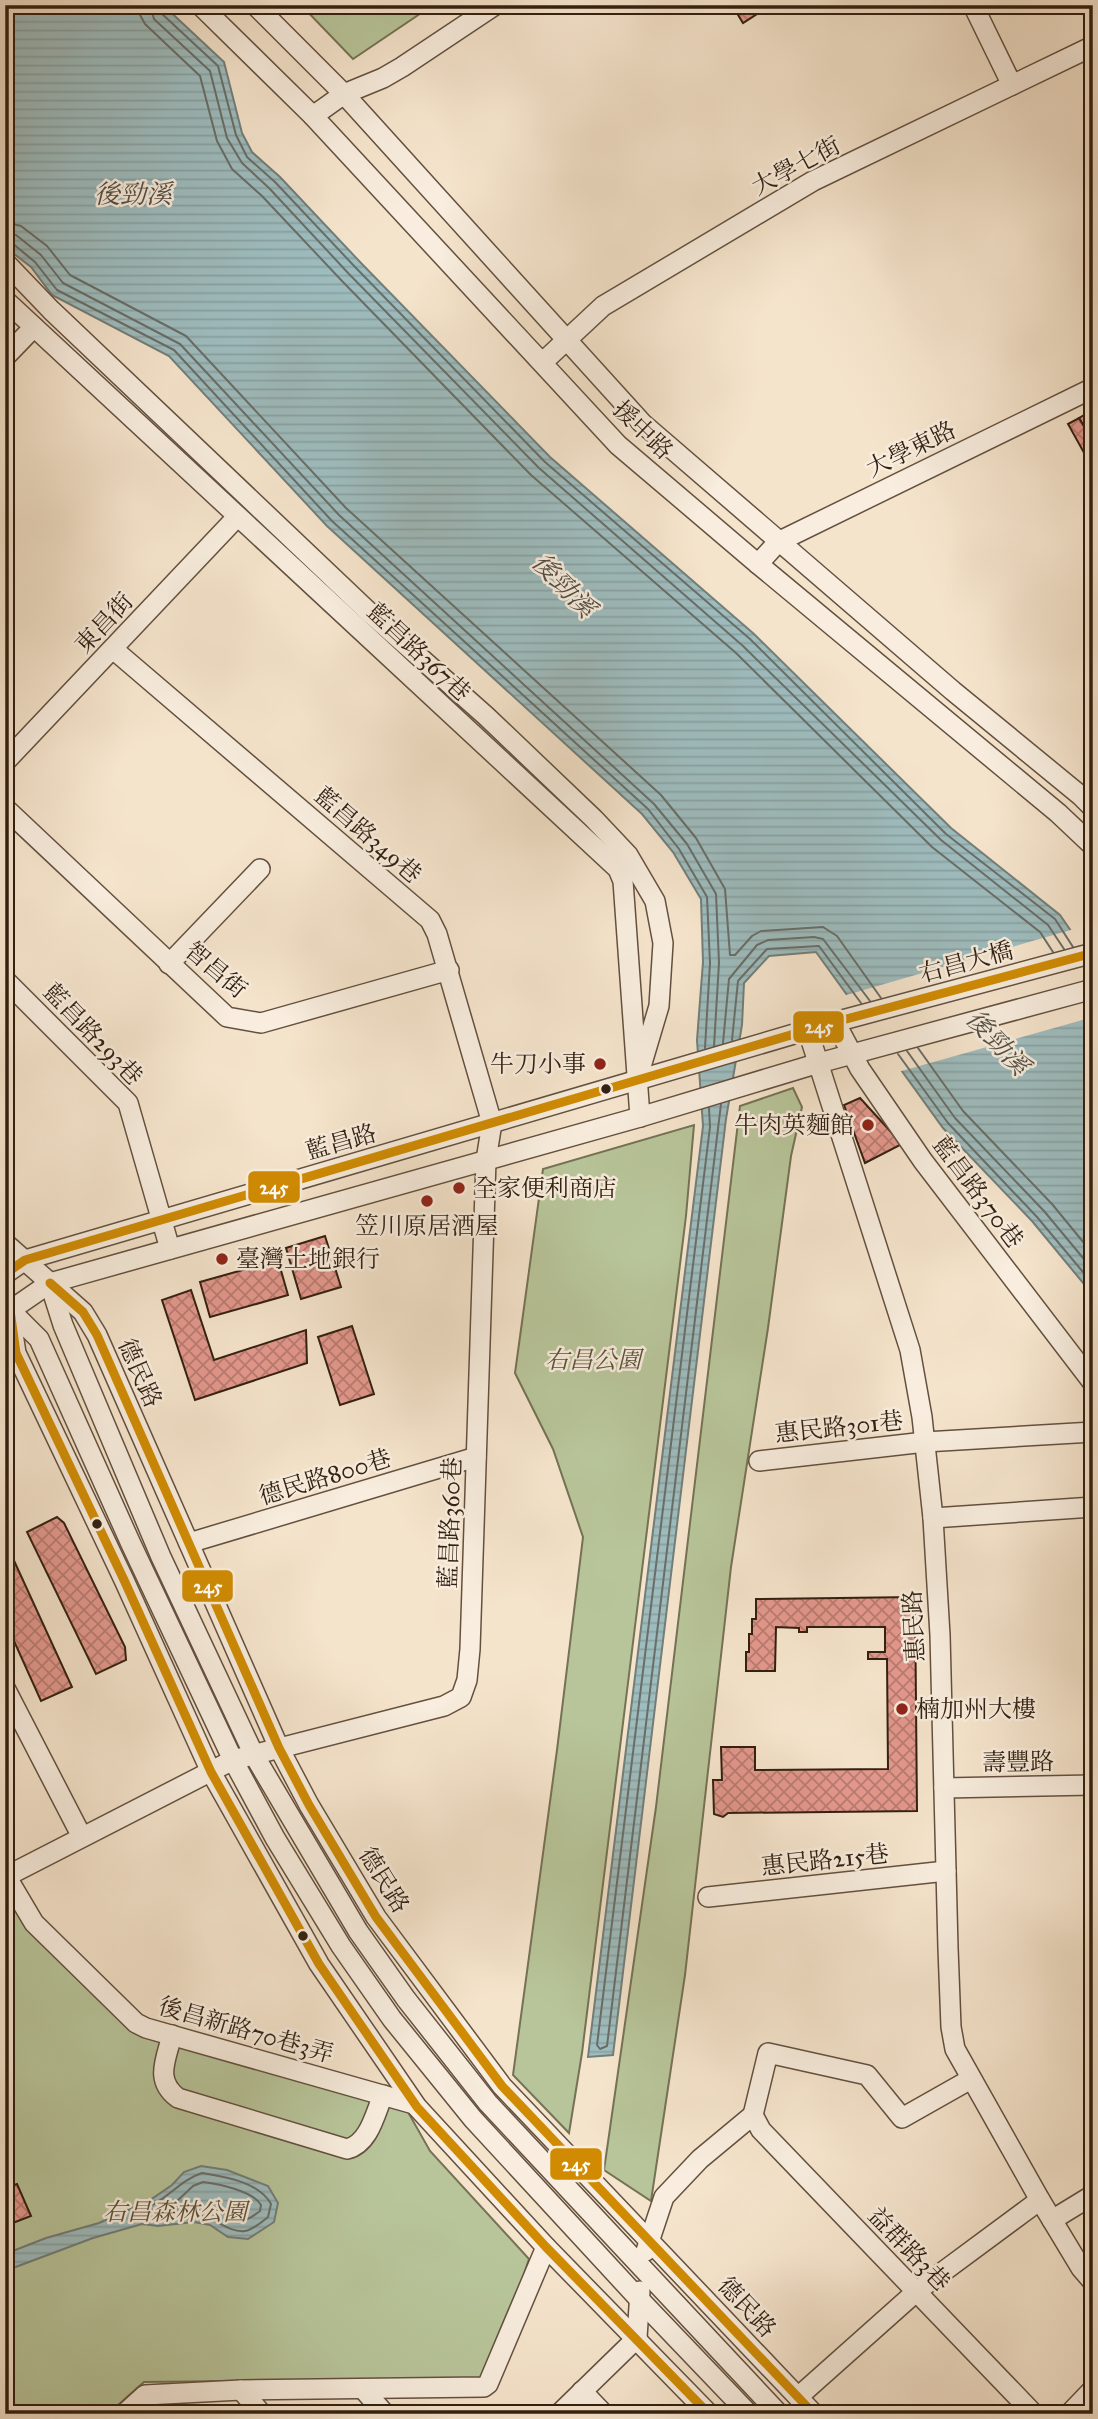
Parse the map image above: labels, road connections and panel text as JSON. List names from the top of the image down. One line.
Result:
{"streets":{"street":["大學七街","援中路","大學東路","東昌街","藍昌路367巷","藍昌路349巷","右昌大橋","智昌街","藍昌路293巷","藍昌路","藍昌路370巷","德民路","惠民路301巷","德民路800巷","藍昌路360巷","惠民路","壽豐路","惠民路215巷","後昌新路70巷3弄","益群路3巷"]},"crossings":[["大學七街","援中路"],["援中路","大學東路"],["東昌街","藍昌路367巷"],["東昌街","藍昌路349巷"],["藍昌路367巷","藍昌路"],["藍昌路349巷","智昌街"],["藍昌路349巷","藍昌路"],["藍昌路349巷","藍昌路360巷"],["右昌大橋","藍昌路370巷"],["藍昌路293巷","藍昌路"],["藍昌路","德民路"],["藍昌路","藍昌路360巷"],["藍昌路","惠民路"],["德民路","德民路800巷"],["德民路","藍昌路360巷"],["惠民路301巷","惠民路"],["德民路800巷","藍昌路360巷"],["惠民路","壽豐路"],["惠民路","惠民路215巷"]],"water":["後勁溪"],"parks":["右昌公園","右昌森林公園"],"places":["牛刀小事","牛肉英麵館","全家便利商店","笠川原居酒屋","臺灣土地銀行","楠加州大樓"],"lines":["transit line 245"]}
